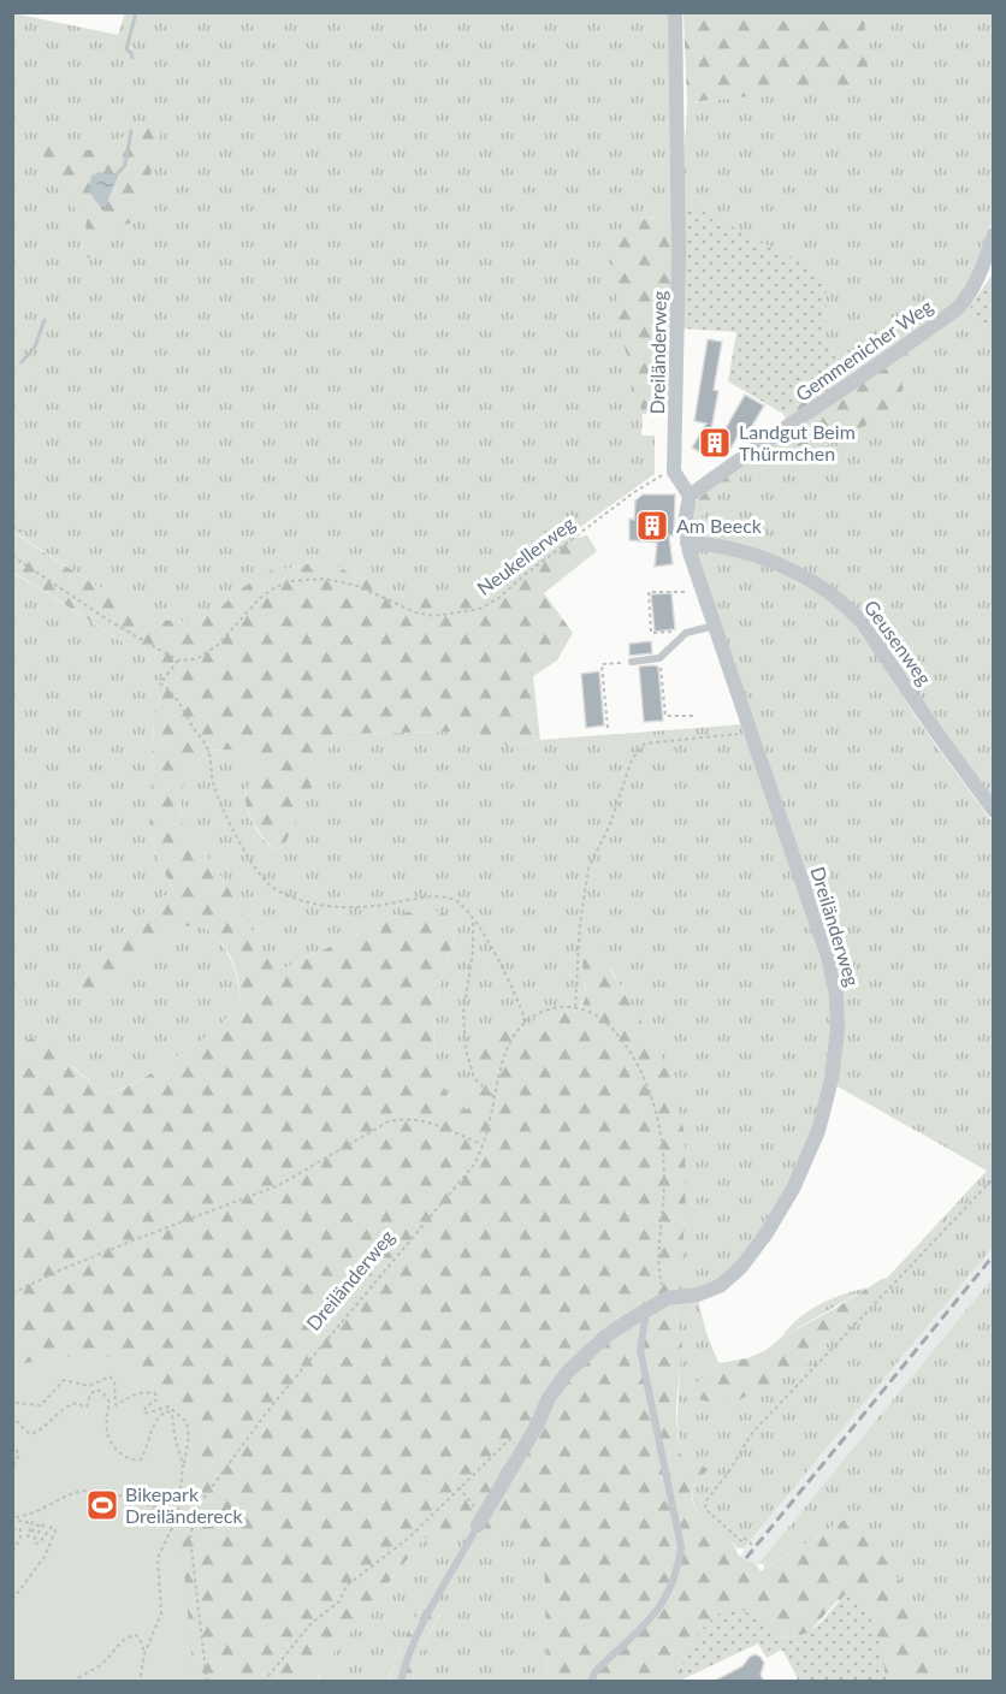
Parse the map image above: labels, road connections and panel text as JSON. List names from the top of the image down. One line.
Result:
{"streets":{"street":["Gemmenicher Weg","Dreiländerweg","Geusenweg"],"path":["Neukellerweg"]},"crossings":[["Gemmenicher Weg","Dreiländerweg"],["Dreiländerweg","Neukellerweg"],["Dreiländerweg","Geusenweg"]],"places":{"building":["Landgut Beim Thürmchen","Am Beeck"],"sports":["Bikepark Dreiländereck"]}}
